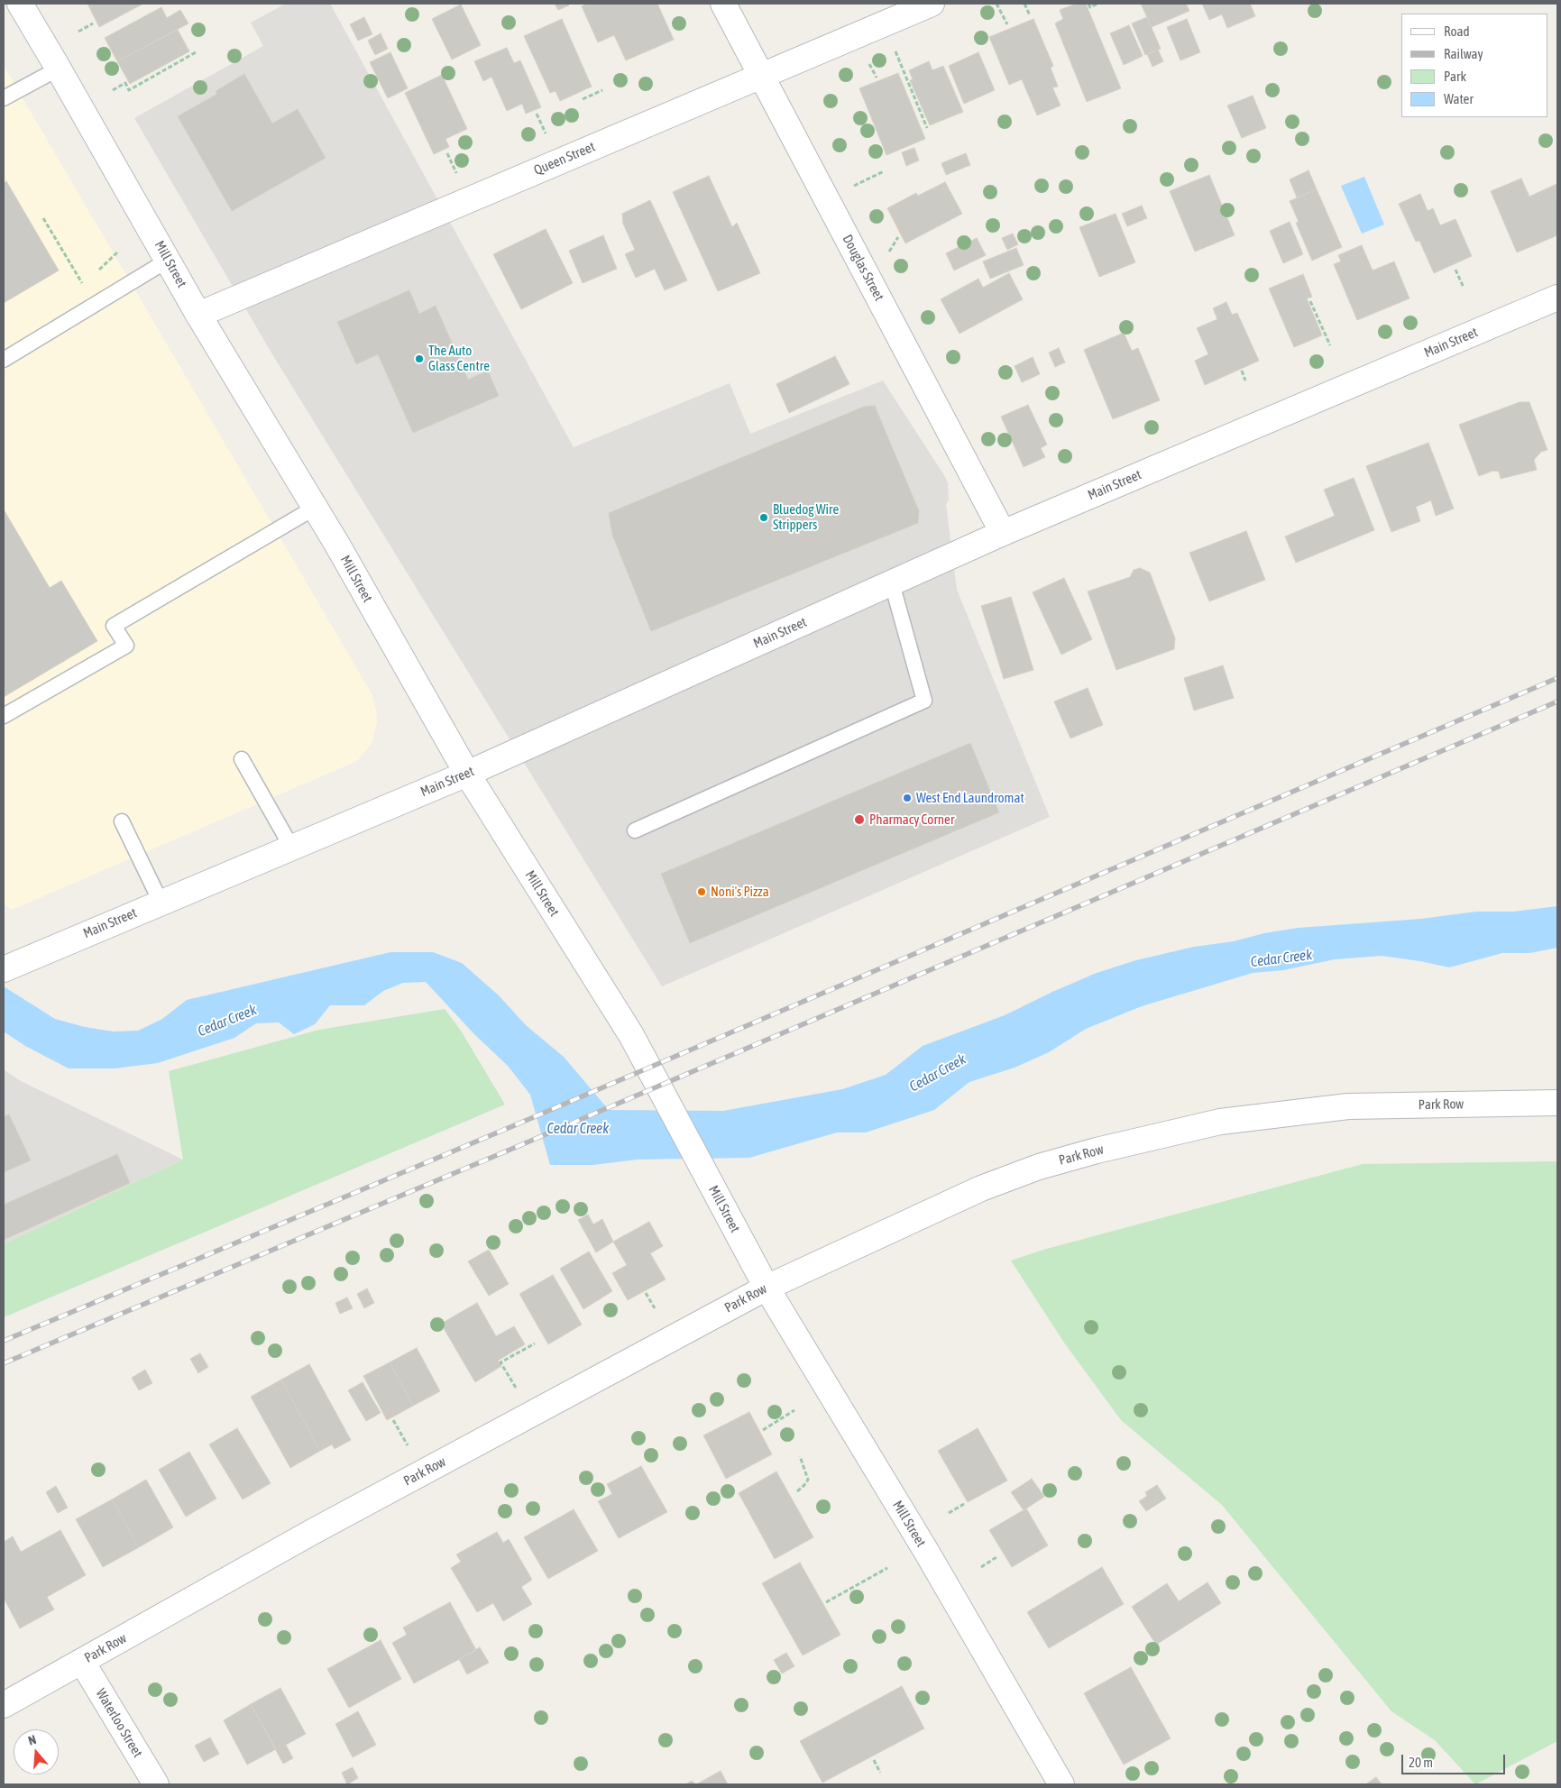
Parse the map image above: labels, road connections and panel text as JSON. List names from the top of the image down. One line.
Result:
{"streets":{"main road":["Queen Street","Mill Street","Douglas Street","Main Street","Park Row","Waterloo Street"]},"crossings":[["Queen Street","Mill Street"],["Queen Street","Douglas Street"],["Mill Street","Main Street"],["Mill Street","Park Row"],["Douglas Street","Main Street"],["Park Row","Waterloo Street"]],"water":["Cedar Creek"],"places":["The Auto Glass Centre","Bluedog Wire Strippers","West End Laundromat","Pharmacy Corner","Noni's Pizza"],"legend":["Road","Railway","Park","Water"],"scale_bar":"20 m","north":"top"}
